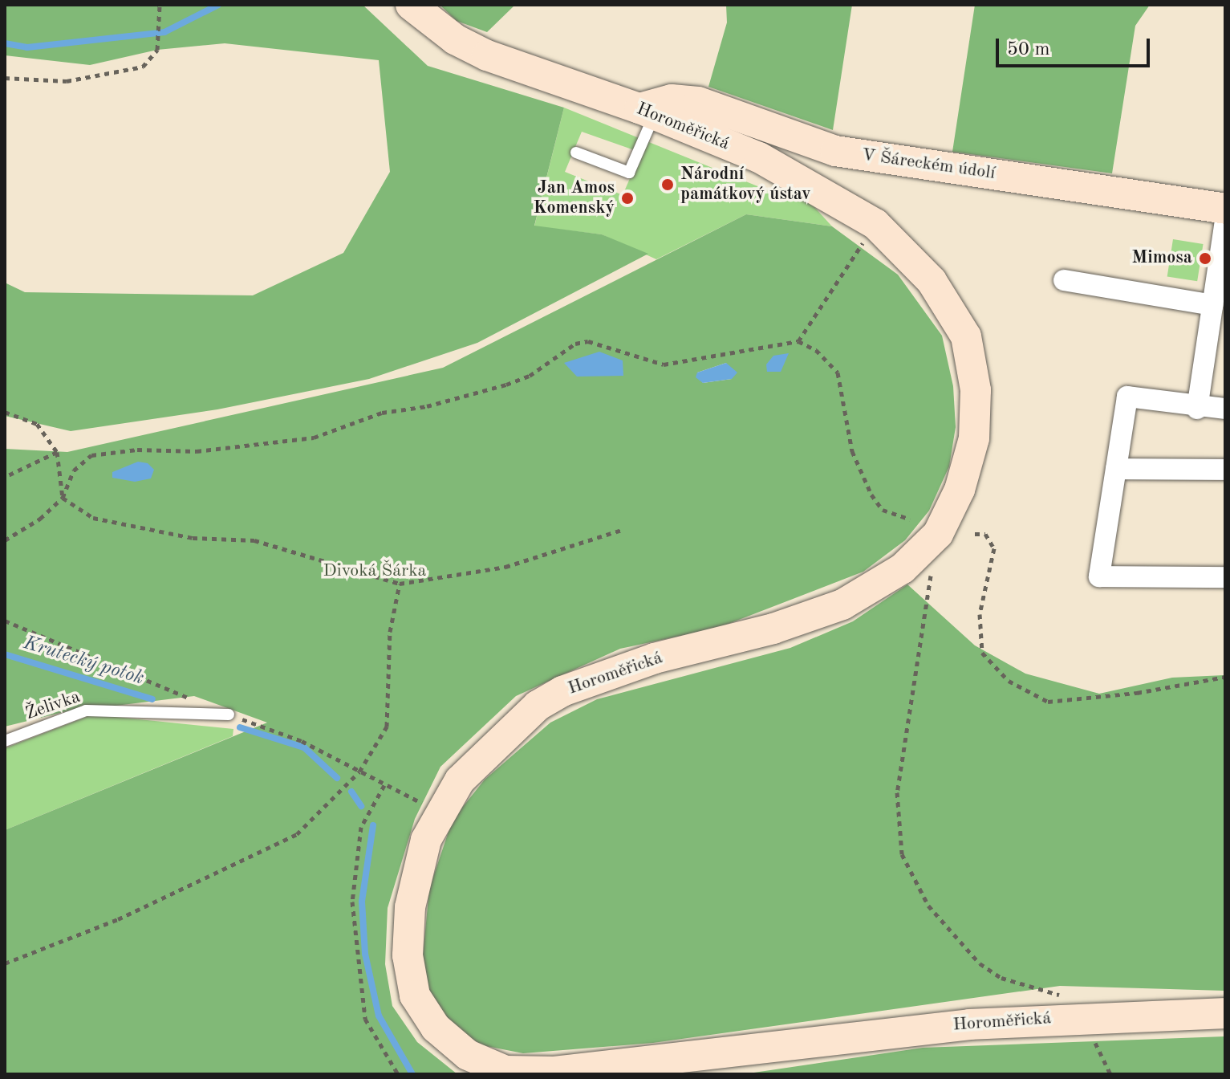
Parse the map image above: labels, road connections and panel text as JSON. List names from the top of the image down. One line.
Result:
{"streets":{"main road":["Horoměřická","V Šáreckém údolí"],"lane":["Želivka"]},"crossings":[["Horoměřická","V Šáreckém údolí"]],"water":["Krutecký potok"],"parks":["Divoká Šárka"],"places":["Národní památkový ústav","Jan Amos Komenský","Mimosa"],"scale_bar":"50 m"}
